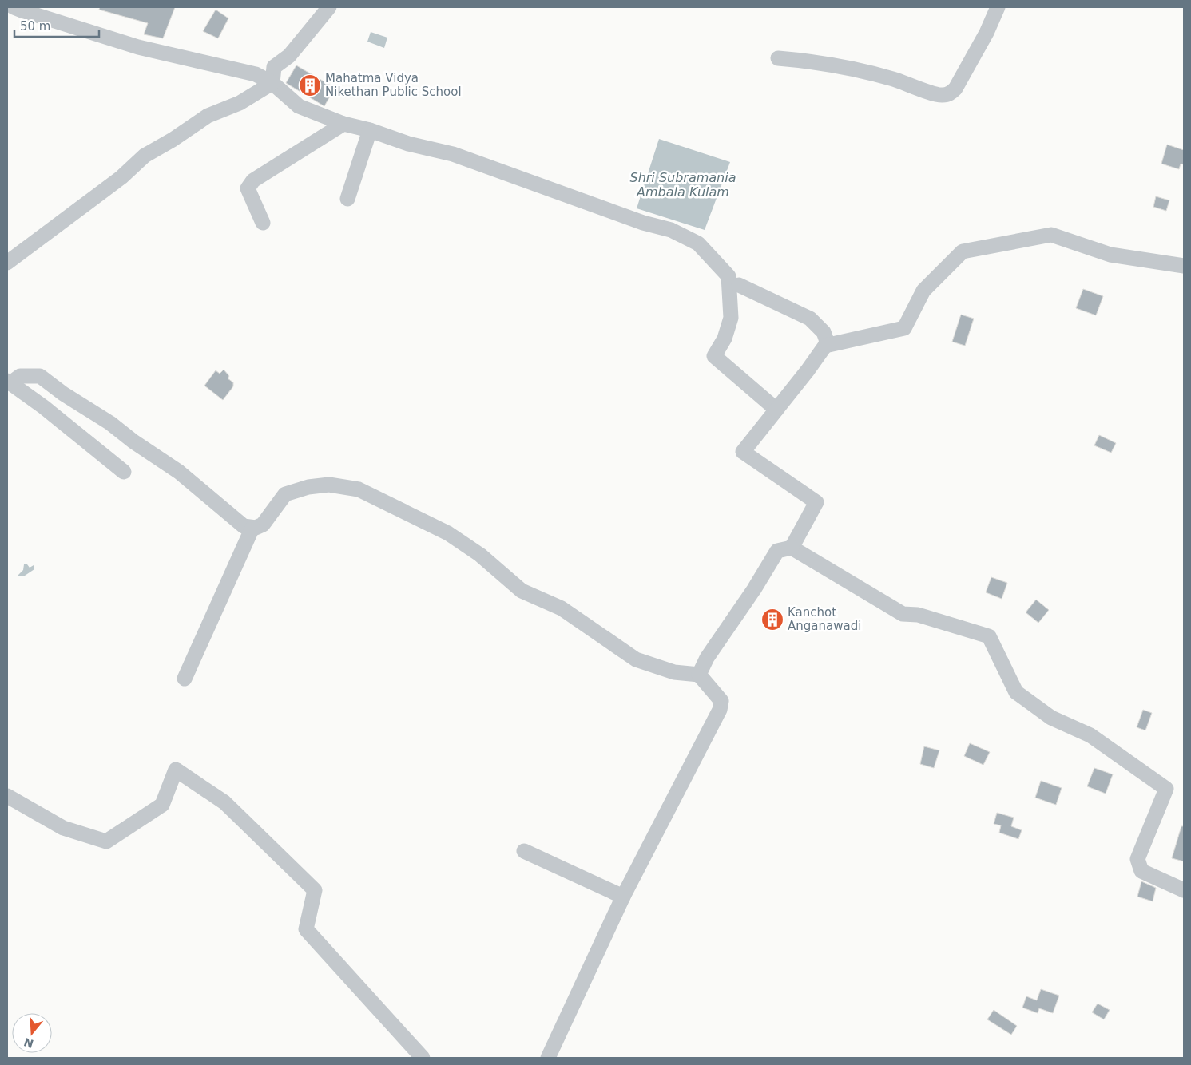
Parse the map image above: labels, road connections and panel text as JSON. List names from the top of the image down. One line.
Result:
{"water":["Shri Subramania Ambala Kulam"],"places":{"building":["Mahatma Vidya Nikethan Public School","Kanchot Anganawadi"]},"scale_bar":"50 m","north":"bottom"}
